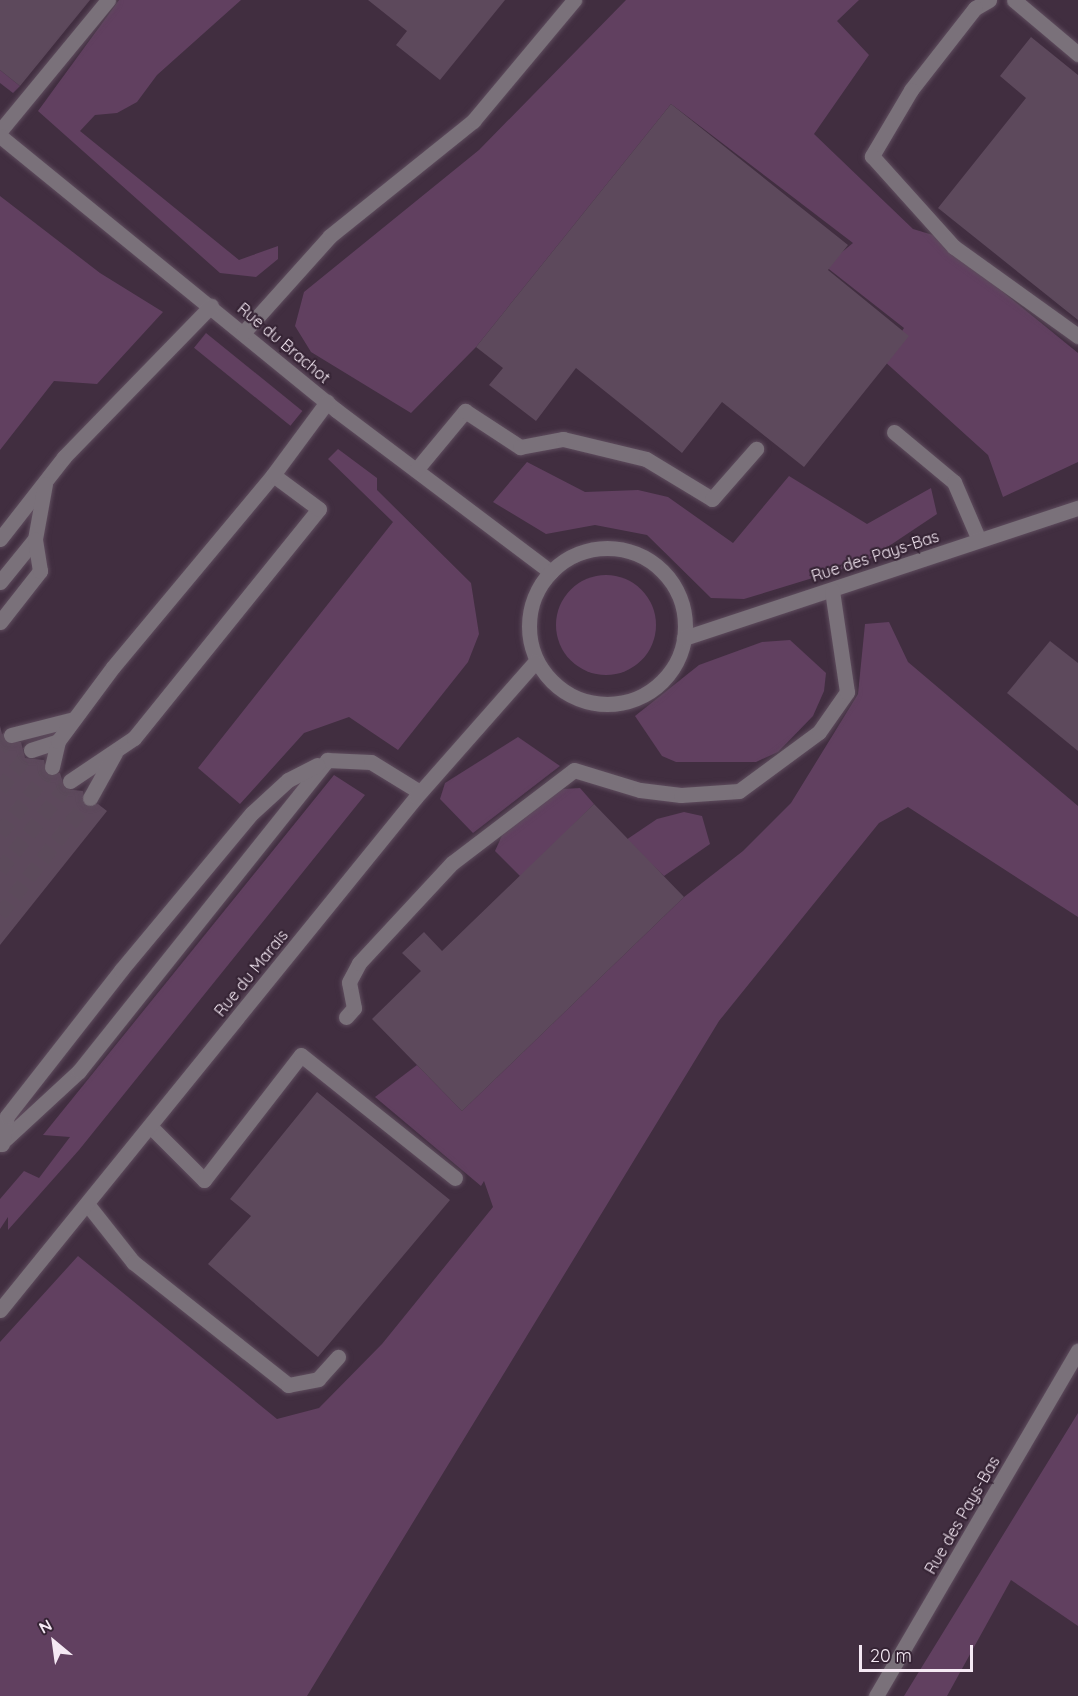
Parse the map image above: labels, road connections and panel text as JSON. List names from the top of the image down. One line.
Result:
{"streets":{"street":["Rue du Brachot","Rue des Pays-Bas","Rue du Marais"]},"crossings":[["Rue du Brachot","Rue des Pays-Bas"],["Rue du Brachot","Rue du Marais"],["Rue des Pays-Bas","Rue du Marais"]],"scale_bar":"20 m","north":"top left"}
